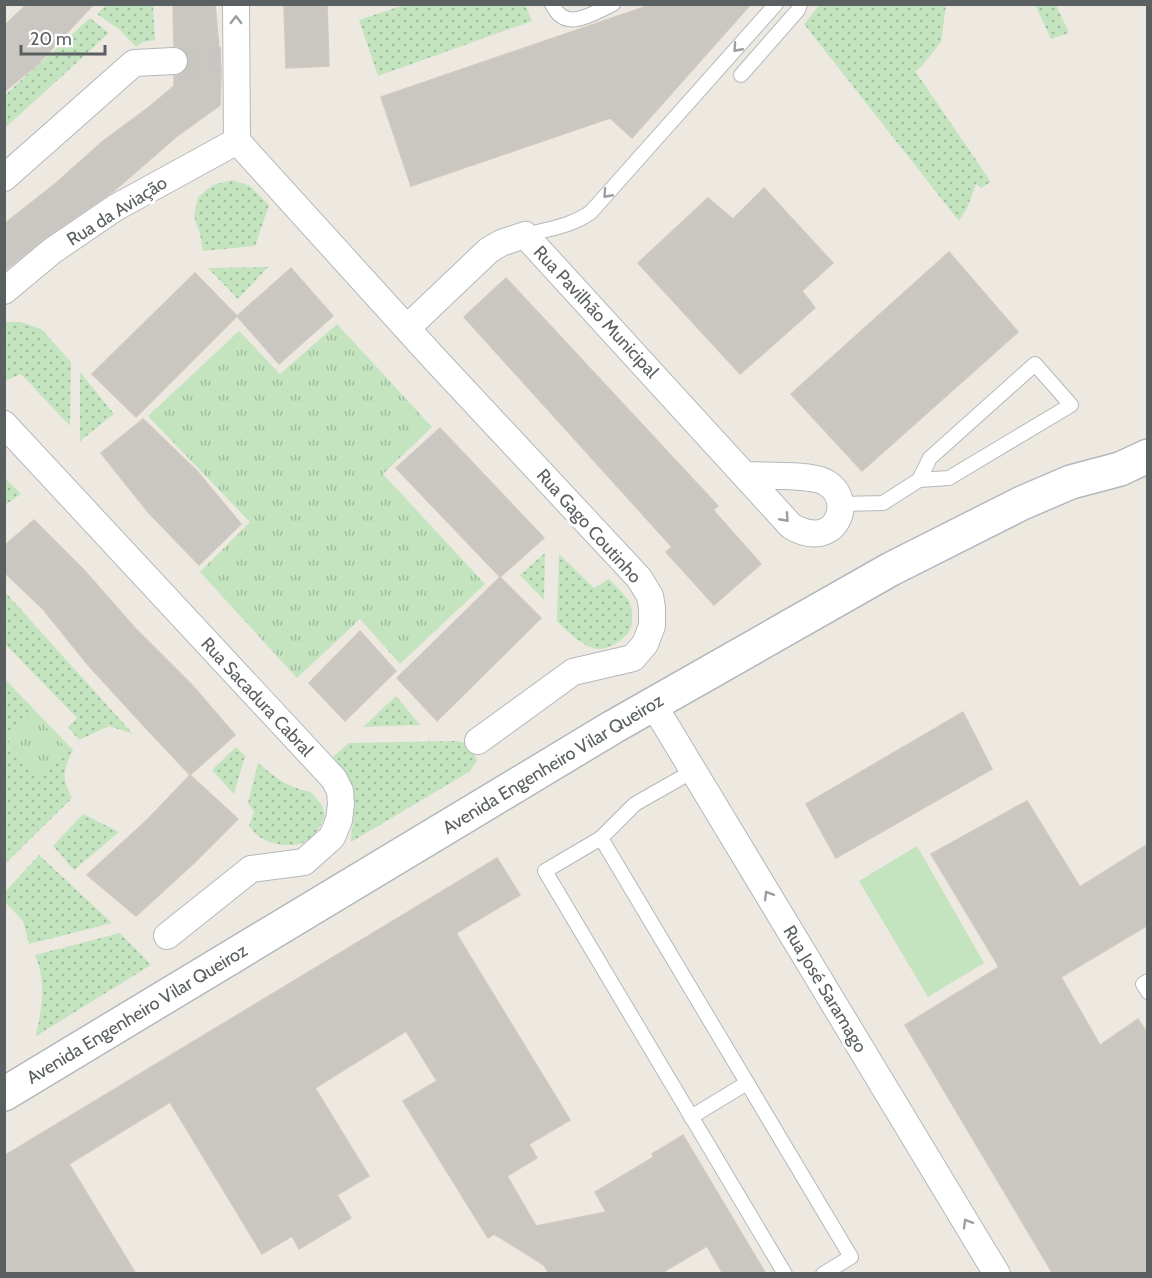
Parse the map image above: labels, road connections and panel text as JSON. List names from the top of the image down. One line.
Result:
{"streets":{"main road":["Avenida Engenheiro Vilar Queiroz"],"street":["Rua da Aviação","Rua Pavilhão Municipal","Rua Gago Coutinho","Rua Sacadura Cabral","Rua José Saramago"]},"crossings":[["Rua da Aviação","Rua Gago Coutinho"],["Rua Pavilhão Municipal","Rua Gago Coutinho"],["Avenida Engenheiro Vilar Queiroz","Rua José Saramago"]],"one_way":["Rua José Saramago"],"scale_bar":"20 m"}
